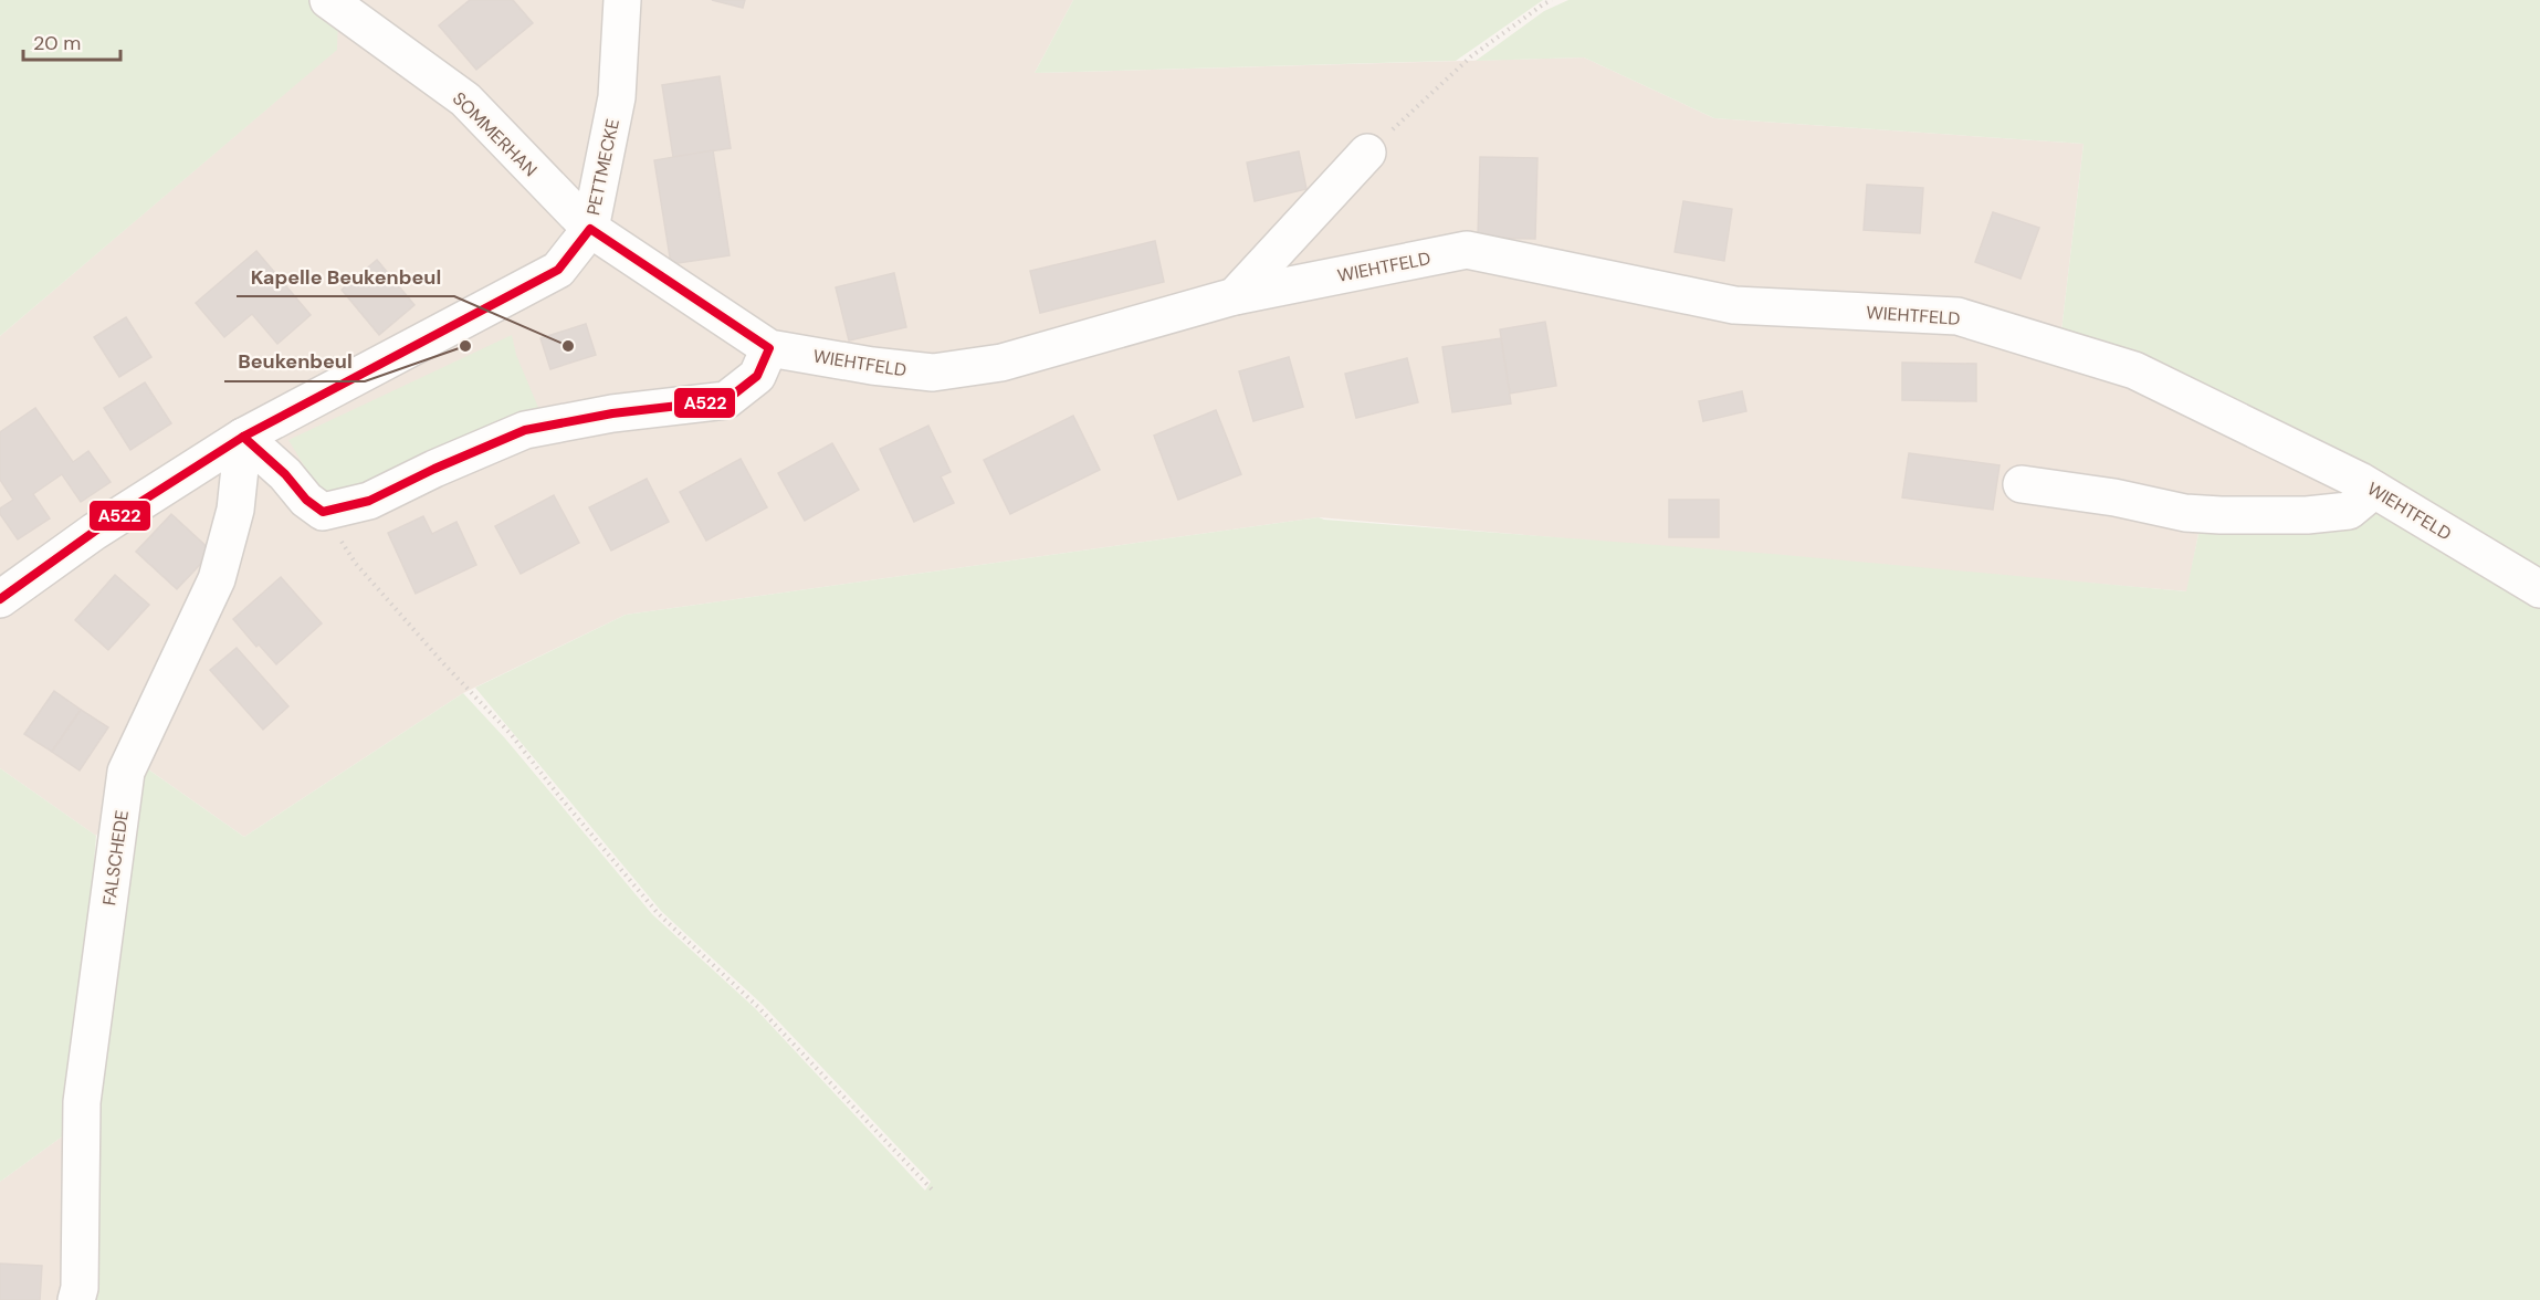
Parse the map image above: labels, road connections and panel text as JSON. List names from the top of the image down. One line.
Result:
{"streets":{"street":["SOMMERHAN","PETTMECKE","WIEHTFELD","FALSCHEDE"]},"crossings":[["SOMMERHAN","PETTMECKE"],["SOMMERHAN","WIEHTFELD"],["PETTMECKE","WIEHTFELD"],["PETTMECKE","FALSCHEDE"]],"places":["Beukenbeul","Kapelle Beukenbeul"],"lines":["transit line A522"],"scale_bar":"20 m"}
